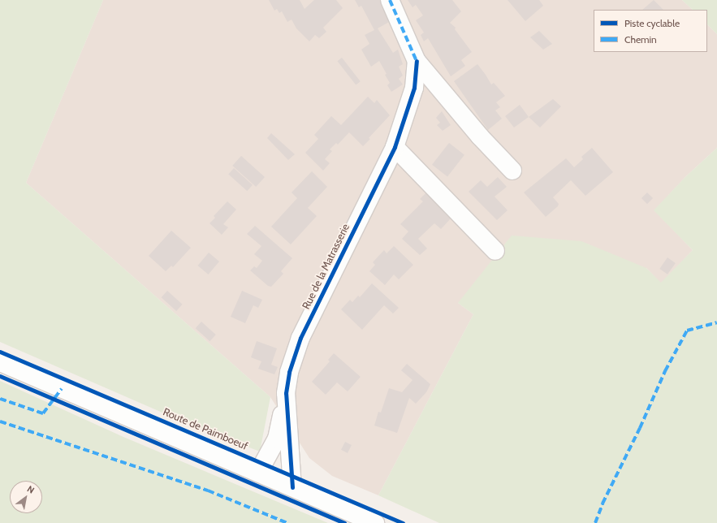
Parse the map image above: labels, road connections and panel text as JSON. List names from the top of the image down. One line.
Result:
{"streets":{"street":["Rue de la Matrasserie","Route de Paimboeuf"]},"crossings":[["Rue de la Matrasserie","Route de Paimboeuf"]],"legend":["Piste cyclable","Chemin"],"north":"top right"}
